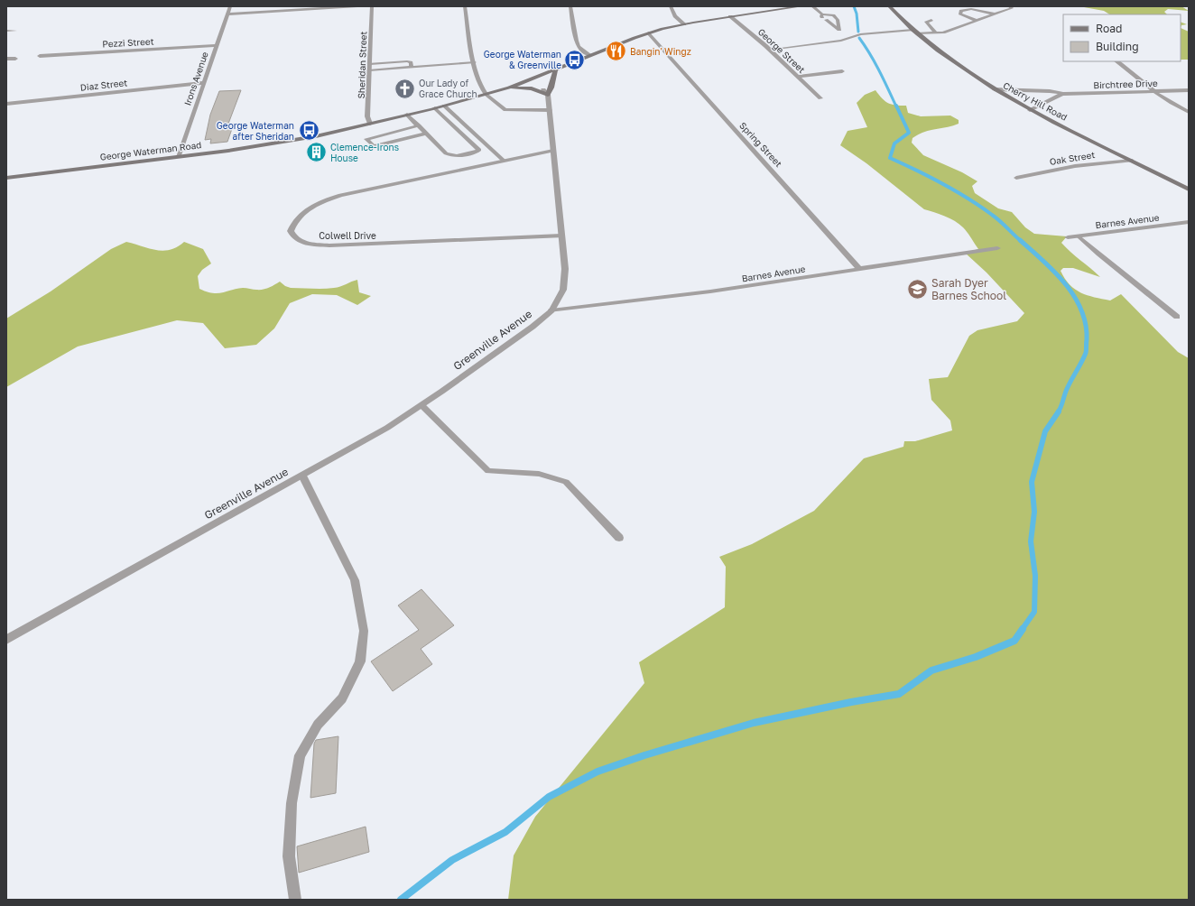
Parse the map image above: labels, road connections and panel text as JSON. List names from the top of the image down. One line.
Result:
{"streets":{"main road":["Cherry Hill Road","George Waterman Road"],"street":["Pezzi Street","George Street","Sheridan Street","Irons Avenue","Birchtree Drive","Diaz Street","Spring Street","Oak Street","Barnes Avenue","Colwell Drive","Greenville Avenue"]},"crossings":[["Pezzi Street","Irons Avenue"],["Sheridan Street","George Waterman Road"],["Irons Avenue","Diaz Street"],["Irons Avenue","George Waterman Road"],["Birchtree Drive","Cherry Hill Road"],["Cherry Hill Road","Oak Street"],["Spring Street","Barnes Avenue"],["Barnes Avenue","Greenville Avenue"],["Colwell Drive","Greenville Avenue"]],"places":{"restaurant":["Bangin' Wingz"],"bus stop":["George Waterman & Greenville","George Waterman after Sheridan"],"church":["Our Lady of Grace Church"],"building":["Clemence-Irons House"],"school or university":["Sarah Dyer Barnes School"]},"legend":["Road","Building"]}
